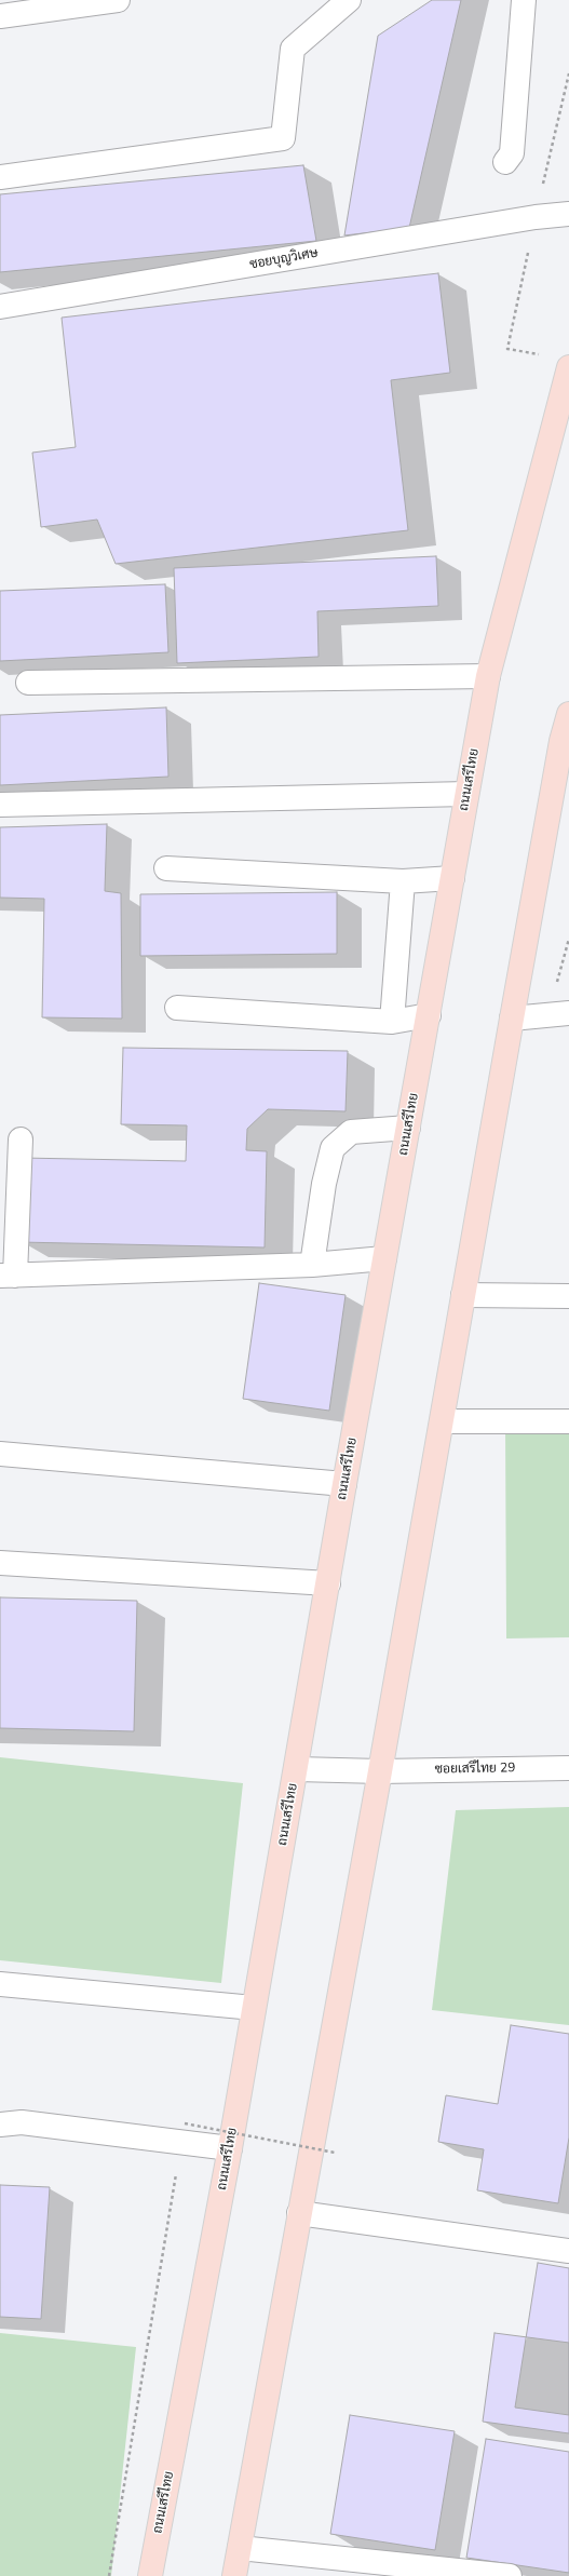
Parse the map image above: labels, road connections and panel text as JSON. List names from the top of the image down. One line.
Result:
{"streets":{"main road":["ถนนเสรีไทย"],"street":["ซอยบุญวิเศษ","ซอยเสรีไทย 29"]},"crossings":[["ถนนเสรีไทย","ซอยเสรีไทย 29"]]}
